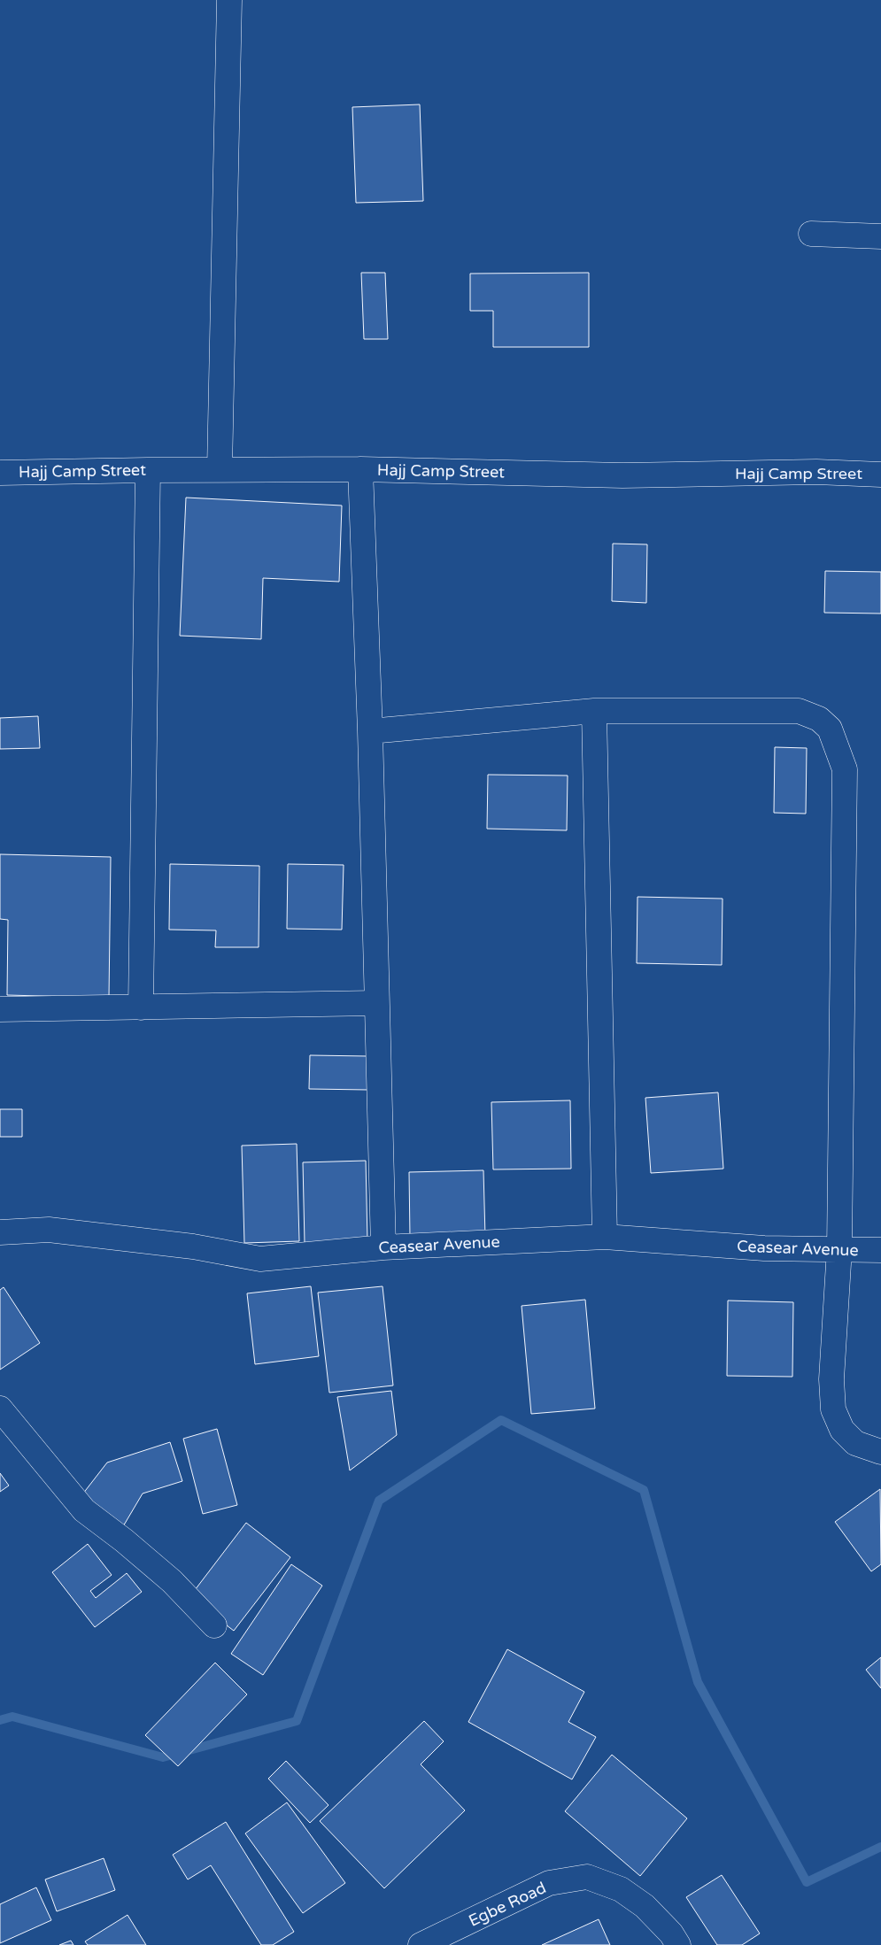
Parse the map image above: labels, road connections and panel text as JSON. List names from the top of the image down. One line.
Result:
{"streets":{"street":["Hajj Camp Street","Ceasear Avenue","Egbe Road"]}}
